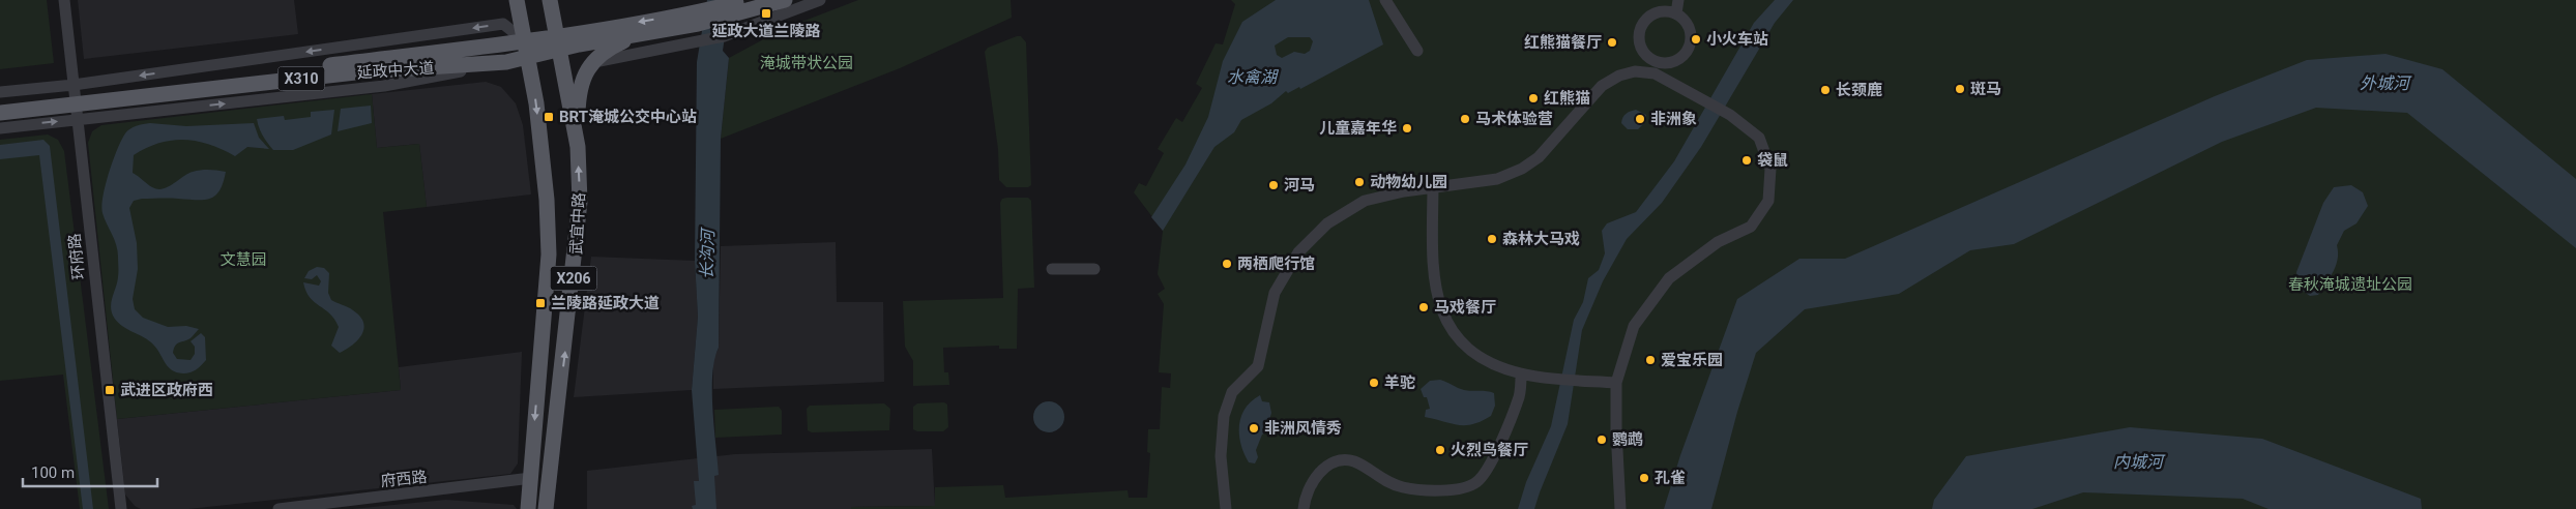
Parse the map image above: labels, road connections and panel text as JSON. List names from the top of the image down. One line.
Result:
{"streets":{"main road":["延政中大道","X310","武宜中路","X206"],"street":["环府路","府西路"]},"crossings":[["延政中大道","武宜中路"],["延政中大道","环府路"],["武宜中路","府西路"]],"water":["水禽湖","外城河","长沟河","内城河"],"parks":["淹城带状公园","文慧园","春秋淹城遗址公园"],"places":{"transit":["延政大道兰陵路","BRT淹城公交中心站","兰陵路延政大道","武进区政府西"],"other":["小火车站","红熊猫餐厅","斑马","长颈鹿","红熊猫","马术体验营","非洲象","儿童嘉年华","袋鼠","动物幼儿园","河马","森林大马戏","两栖爬行馆","马戏餐厅","爱宝乐园","羊驼","非洲风情秀","鹦鹉","火烈鸟餐厅","孔雀"]},"scale_bar":"100 m"}
